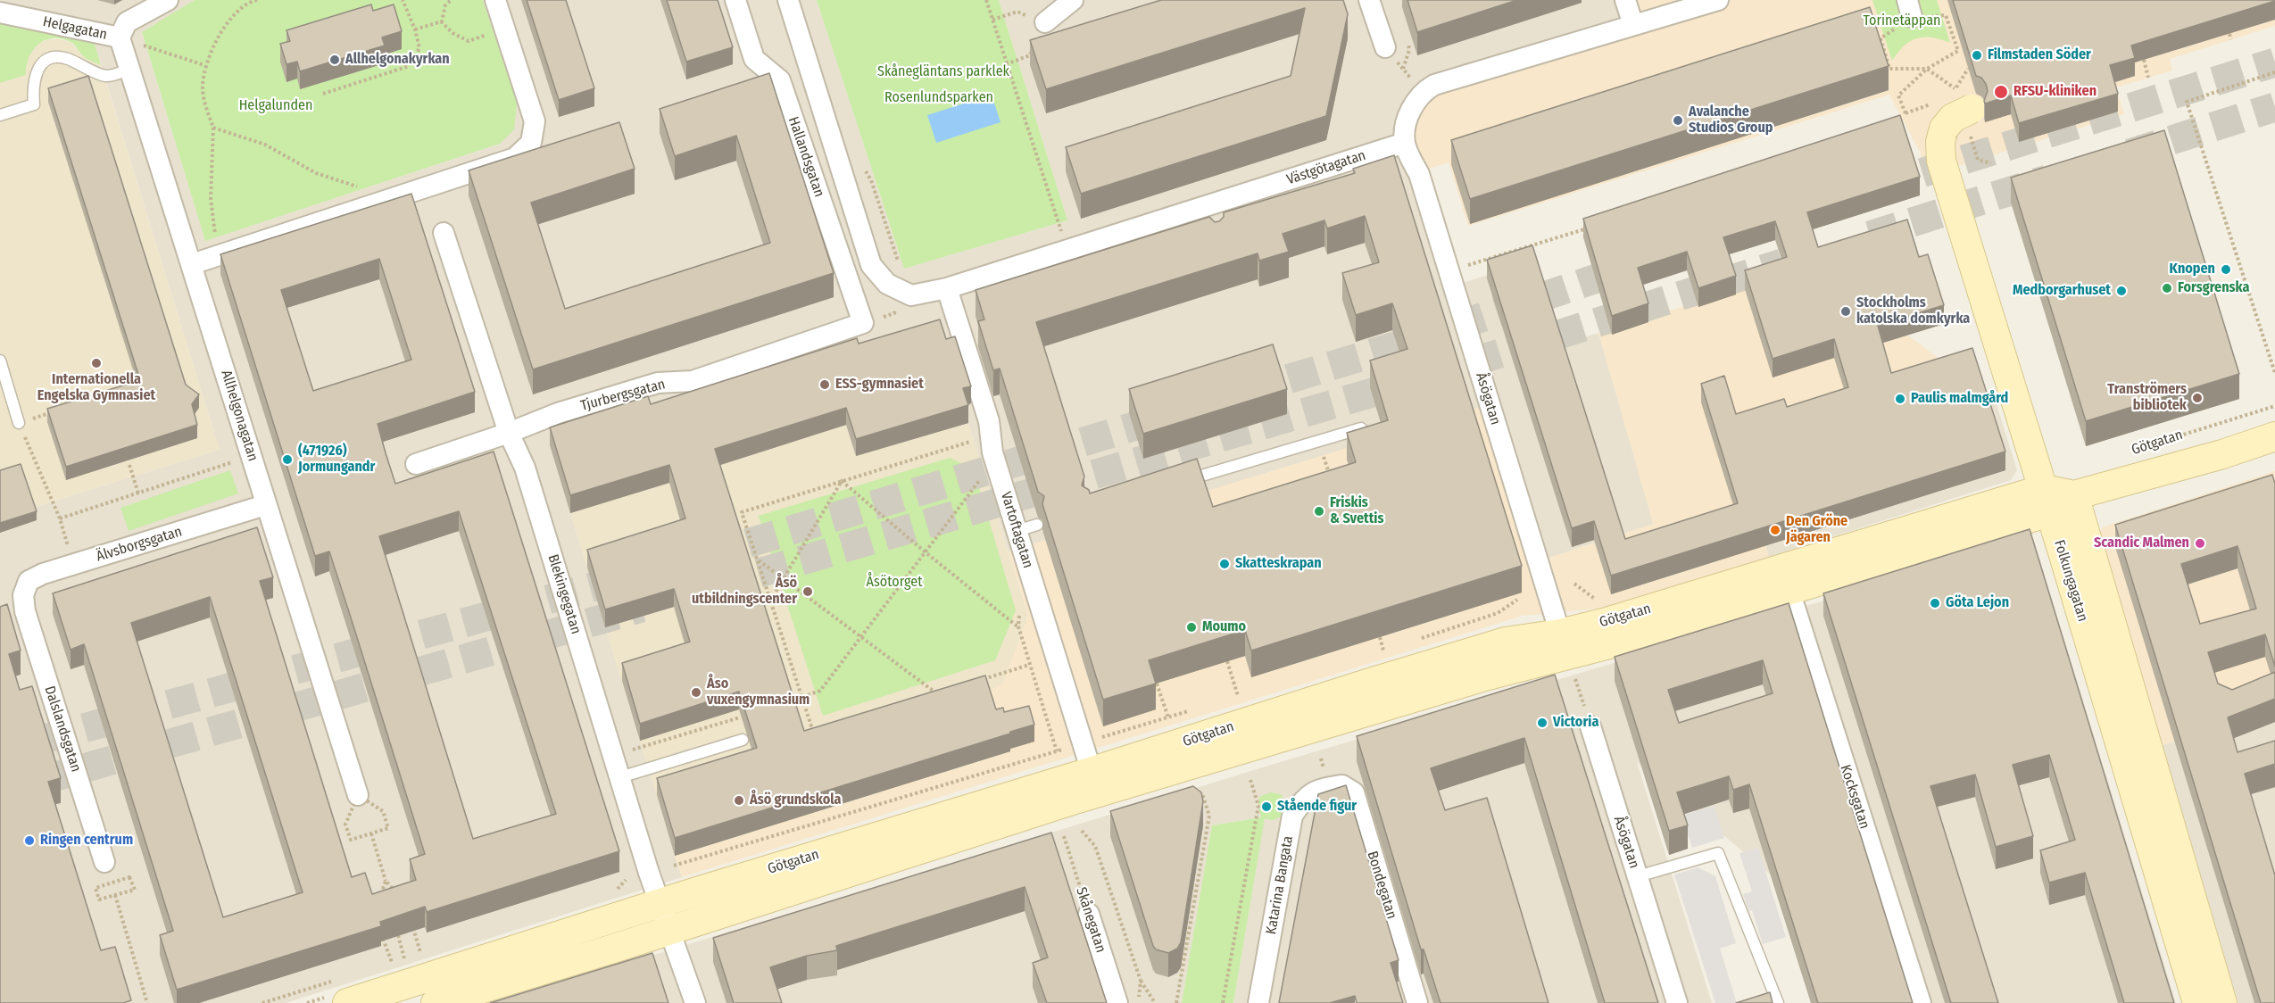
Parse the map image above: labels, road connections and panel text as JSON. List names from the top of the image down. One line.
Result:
{"streets":{"street":["Helgagatan","Hallandsgatan","Västgötagatan","Tjurbergsgatan","Åsögatan","Allhelgonagatan","Götgatan","Vartoftagatan","Älvsborgsgatan","Folkungagatan","Blekingegatan","Dalslandsgatan","Kocksgatan","Katarina Bangata","Bondegatan","Skånegatan"]},"crossings":[["Helgagatan","Allhelgonagatan"],["Hallandsgatan","Västgötagatan"],["Hallandsgatan","Tjurbergsgatan"],["Västgötagatan","Åsögatan"],["Västgötagatan","Vartoftagatan"],["Tjurbergsgatan","Blekingegatan"],["Åsögatan","Götgatan"],["Allhelgonagatan","Älvsborgsgatan"],["Götgatan","Vartoftagatan"],["Götgatan","Folkungagatan"],["Götgatan","Blekingegatan"],["Götgatan","Kocksgatan"],["Älvsborgsgatan","Dalslandsgatan"],["Katarina Bangata","Bondegatan"]],"parks":["Torinetäppan","Skånegläntans parklek","Rosenlundsparken","Helgalunden","Åsötorget"],"places":["Filmstaden Söder","Allhelgonakyrkan","RFSU-kliniken","Avalanche Studios Group","Knopen","Forsgrenska","Medborgarhuset","Stockholms katolska domkyrka","Internationella Engelska Gymnasiet","ESS-gymnasiet","Tranströmers bibliotek","Paulis malmgård","(471926) Jormungandr","Friskis & Svettis","Den Gröne Jägaren","Scandic Malmen","Skatteskrapan","Åsö utbildningscenter","Göta Lejon","Moumo","Åso vuxengymnasium","Victoria","Åsö grundskola","Stående figur","Ringen centrum"]}
